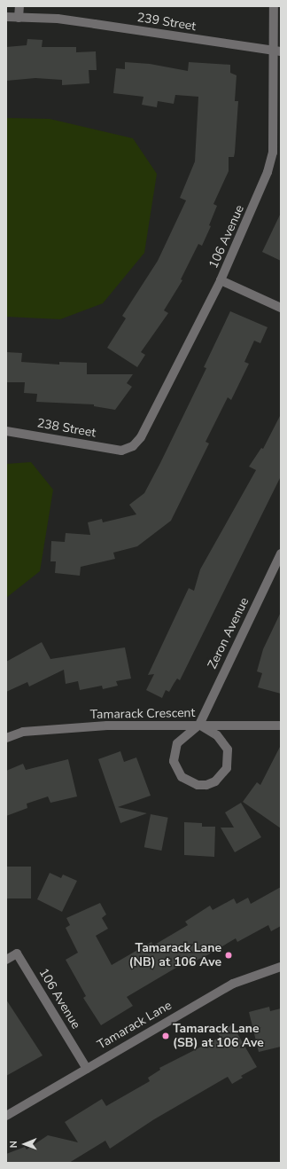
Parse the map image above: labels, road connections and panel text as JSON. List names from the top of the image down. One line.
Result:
{"streets":{"street":["239 Street","106 Avenue","238 Street","Zeron Avenue","Tamarack Crescent","Tamarack Lane"]},"crossings":[["239 Street","106 Avenue"],["106 Avenue","238 Street"],["106 Avenue","Tamarack Lane"],["Zeron Avenue","Tamarack Crescent"]],"places":["Tamarack Lane (NB) at 106 Ave","Tamarack Lane (SB) at 106 Ave"],"north":"left"}
